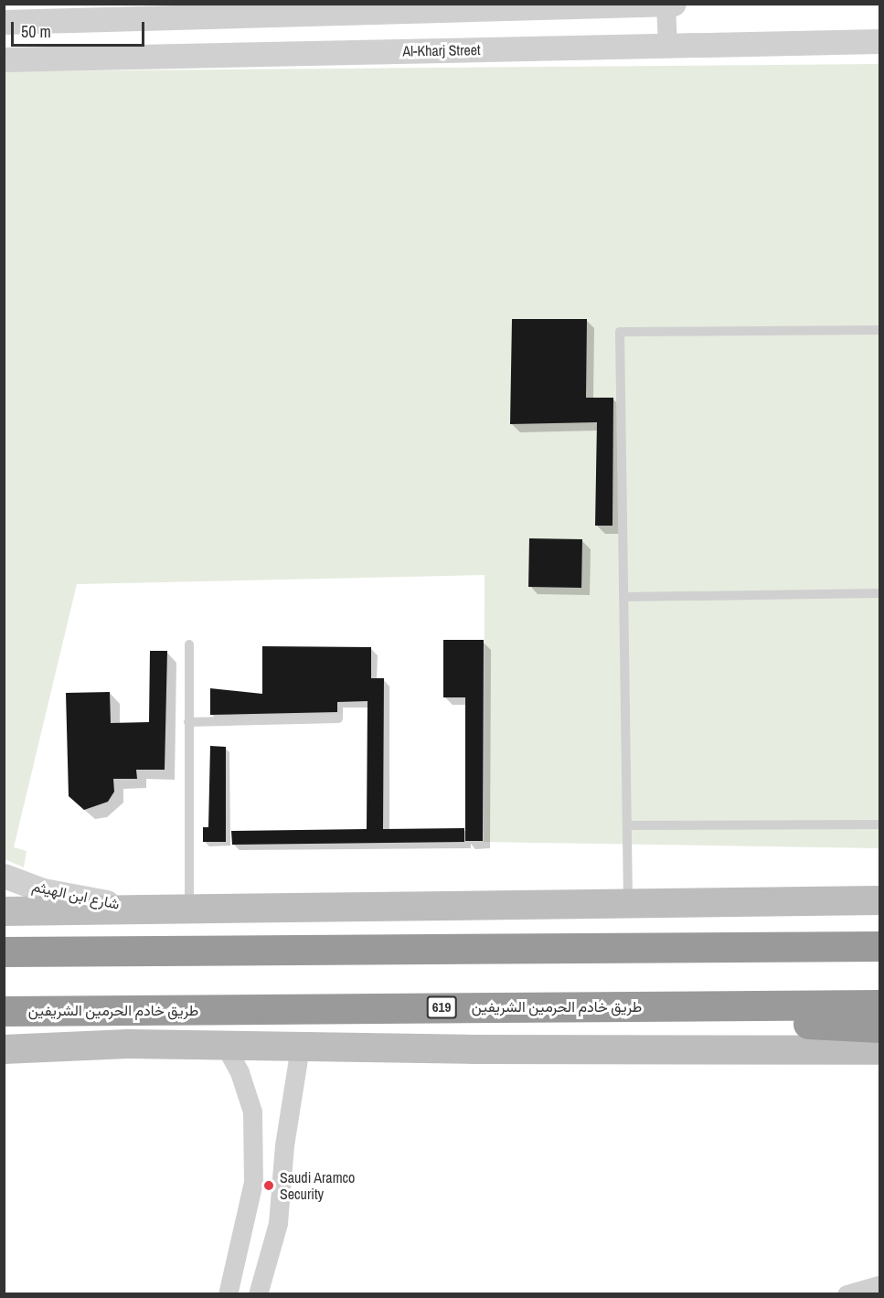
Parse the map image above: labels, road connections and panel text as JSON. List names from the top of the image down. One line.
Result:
{"streets":{"highway":["طريق خادم الحرمين الشريفين","619"],"street":["Al-Kharj Street","شارع ابن الهيثم"]},"places":["Saudi Aramco Security"],"scale_bar":"50 m"}
